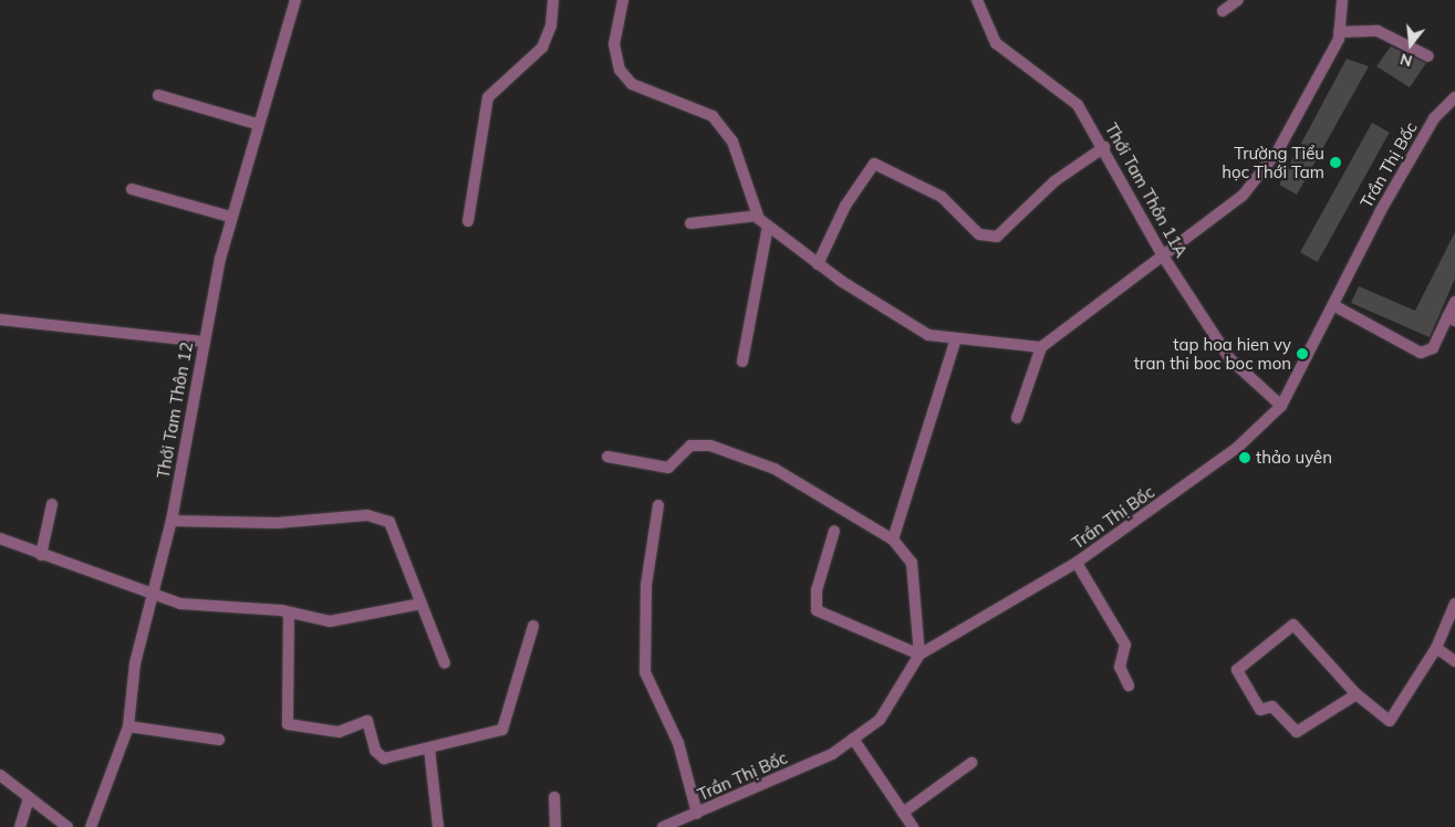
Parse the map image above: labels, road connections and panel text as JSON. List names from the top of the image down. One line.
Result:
{"streets":{"street":["Trần Thị Bốc","Thới Tam Thôn 11A","Thới Tam Thôn 12"]},"crossings":[["Trần Thị Bốc","Thới Tam Thôn 11A"]],"places":["Trường Tiểu học Thới Tam","tap hoa hien vy tran thi boc boc mon","thảo uyên"],"north":"bottom"}
